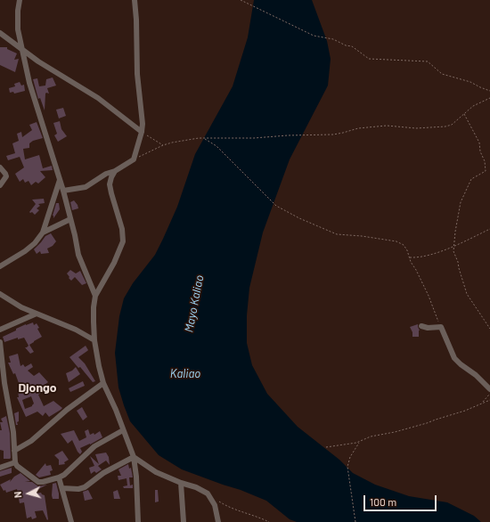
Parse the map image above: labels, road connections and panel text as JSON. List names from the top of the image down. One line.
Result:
{"districts":["Djongo"],"water":["Mayo Kaliao","Kaliao"],"scale_bar":"100 m","north":"left"}
